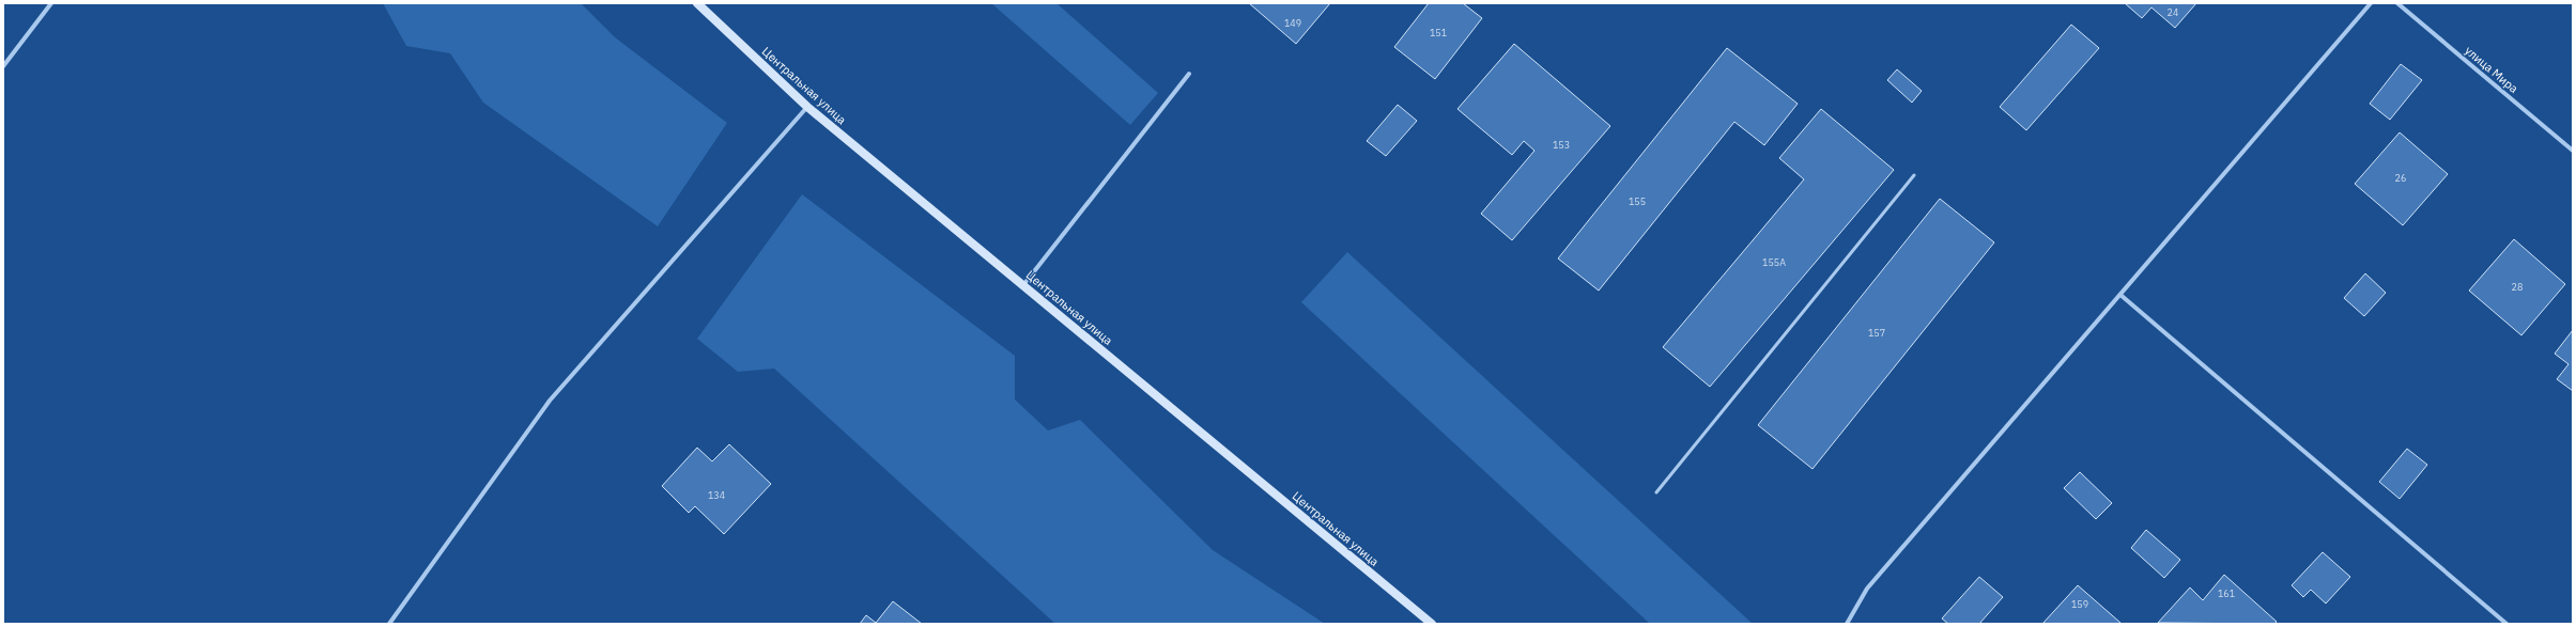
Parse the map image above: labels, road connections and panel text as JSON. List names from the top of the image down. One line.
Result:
{"streets":{"street":["улица Мира","Центральная улица"]},"house_numbers":["24","149","151","153","26","155","155А","28","157","134","161","159"]}
